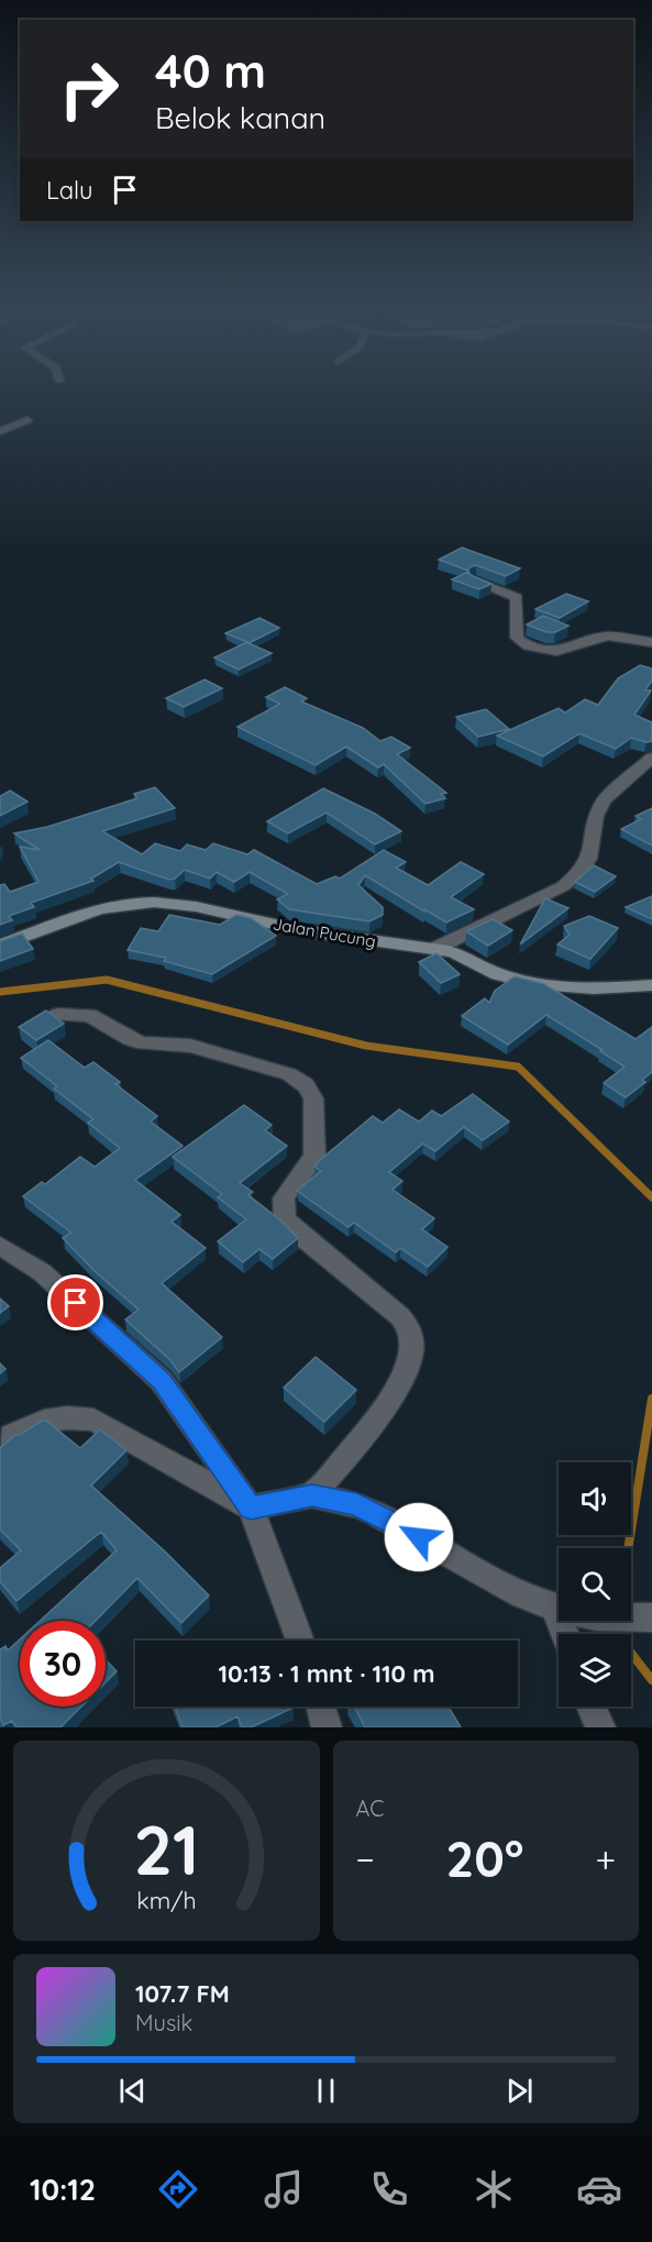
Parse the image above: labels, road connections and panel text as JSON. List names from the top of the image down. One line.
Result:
{"streets":{"main road":["Jalan Pucung"]},"page":{"turn":["40 m","Belok kanan"],"then":"Lalu","limit":"30","trip":"10:13 · 1 mnt · 110 m","tile":"AC","heat":["−","20°","+"],"song":["107.7 FM","Musik"],"tabs":"10:12","gauge":["21","km/h"]}}
